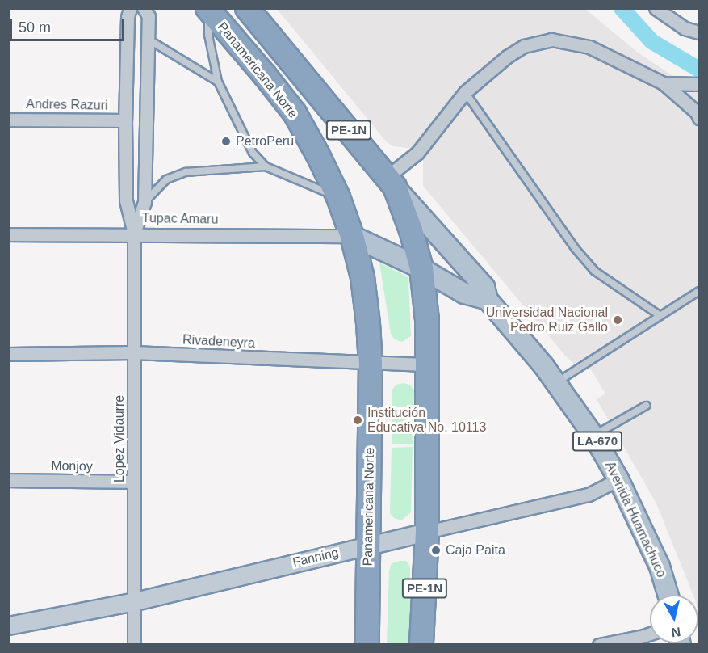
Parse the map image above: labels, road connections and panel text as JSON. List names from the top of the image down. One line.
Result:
{"streets":{"highway":["Panamericana Norte","PE-1N"],"main road":["LA-670","Avenida Huamachuco"],"street":["Andres Razuri","Tupac Amaru","Rivadeneyra","Lopez Vidaurre","Monjoy","Fanning"]},"crossings":[["Panamericana Norte","Tupac Amaru"],["Panamericana Norte","Rivadeneyra"],["Panamericana Norte","Fanning"],["Andres Razuri","Lopez Vidaurre"],["PE-1N","Rivadeneyra"],["PE-1N","Avenida Huamachuco"],["PE-1N","Fanning"],["Tupac Amaru","Lopez Vidaurre"],["Rivadeneyra","Lopez Vidaurre"],["Lopez Vidaurre","Monjoy"],["Lopez Vidaurre","Fanning"],["Avenida Huamachuco","Fanning"]],"places":["PetroPeru","Universidad Nacional Pedro Ruiz Gallo","Institución Educativa No. 10113","Caja Paita"],"scale_bar":"50 m","north":"bottom"}
